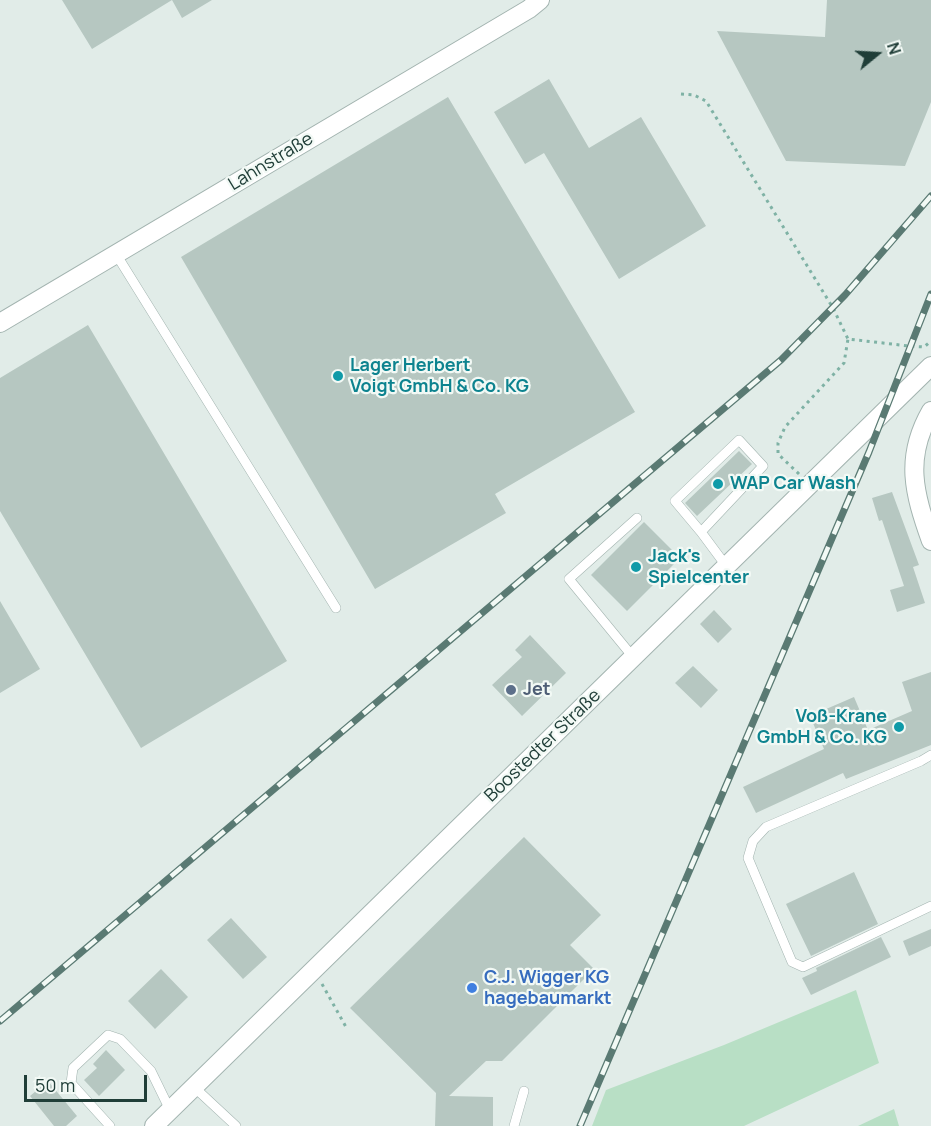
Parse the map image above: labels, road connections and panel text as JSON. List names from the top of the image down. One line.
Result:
{"streets":{"street":["Lahnstraße","Boostedter Straße"]},"places":["Lager Herbert Voigt GmbH & Co. KG","WAP Car Wash","Jack's Spielcenter","Jet","Voß-Krane GmbH & Co. KG","C.J. Wigger KG hagebaumarkt"],"scale_bar":"50 m","north":"right"}
